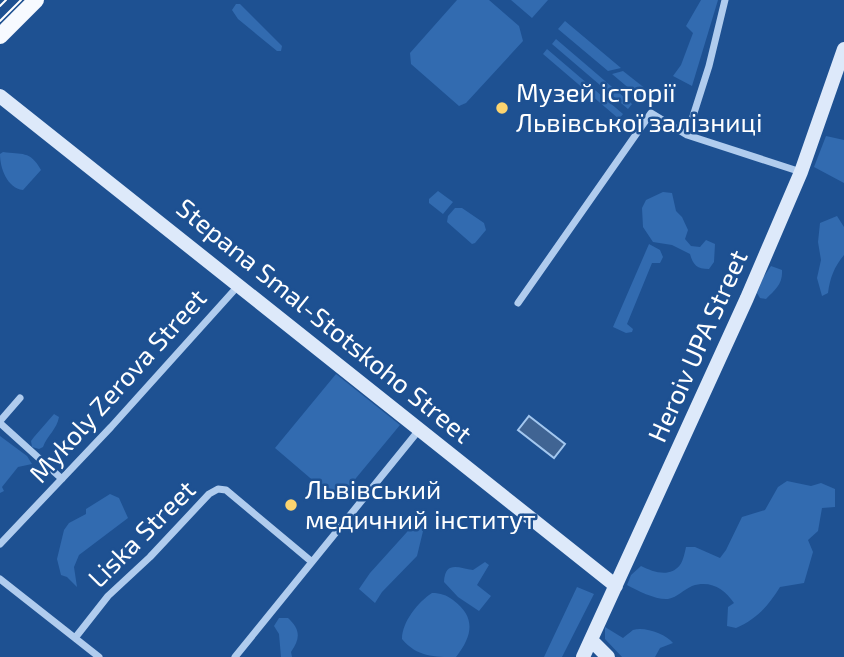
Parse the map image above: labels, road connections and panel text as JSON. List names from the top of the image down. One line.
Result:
{"streets":{"street":["Stepana Smal-Stotskoho Street","Heroiv UPA Street","Mykoly Zerova Street","Liska Street"]},"crossings":[["Stepana Smal-Stotskoho Street","Heroiv UPA Street"],["Stepana Smal-Stotskoho Street","Mykoly Zerova Street"]],"places":["Музей історії Львівської залізниці","Львівський медичний інститут"]}
